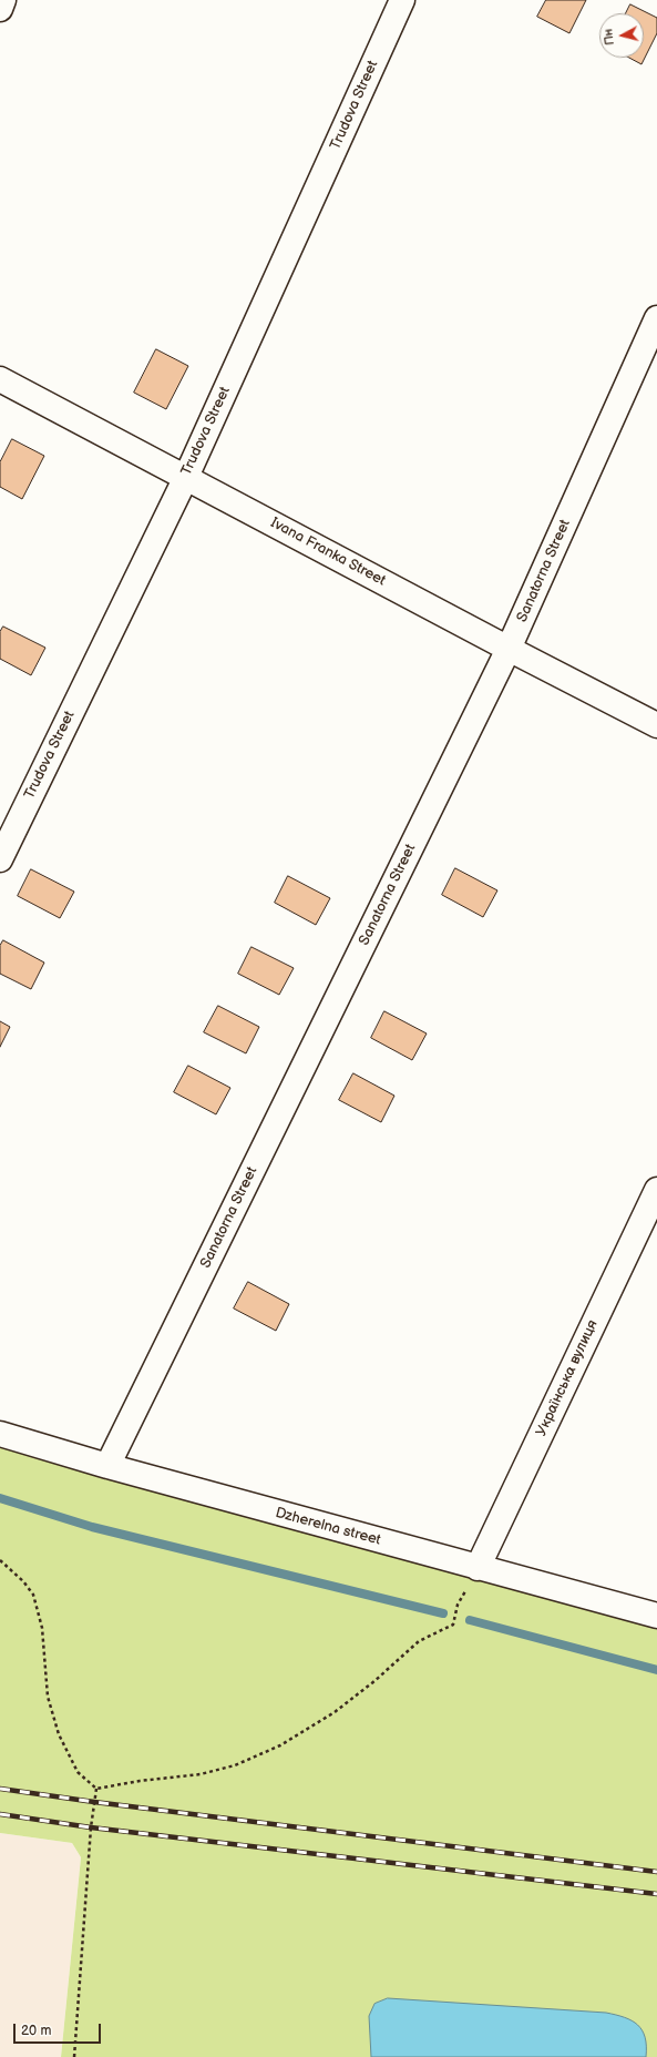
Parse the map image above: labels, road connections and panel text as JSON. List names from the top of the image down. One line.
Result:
{"streets":{"street":["Trudova Street","Ivana Franka Street","Sanatorna Street","Українська вулиця","Dzherelna street"]},"crossings":[["Trudova Street","Ivana Franka Street"],["Ivana Franka Street","Sanatorna Street"],["Sanatorna Street","Dzherelna street"],["Українська вулиця","Dzherelna street"]],"scale_bar":"20 m","north":"left"}
